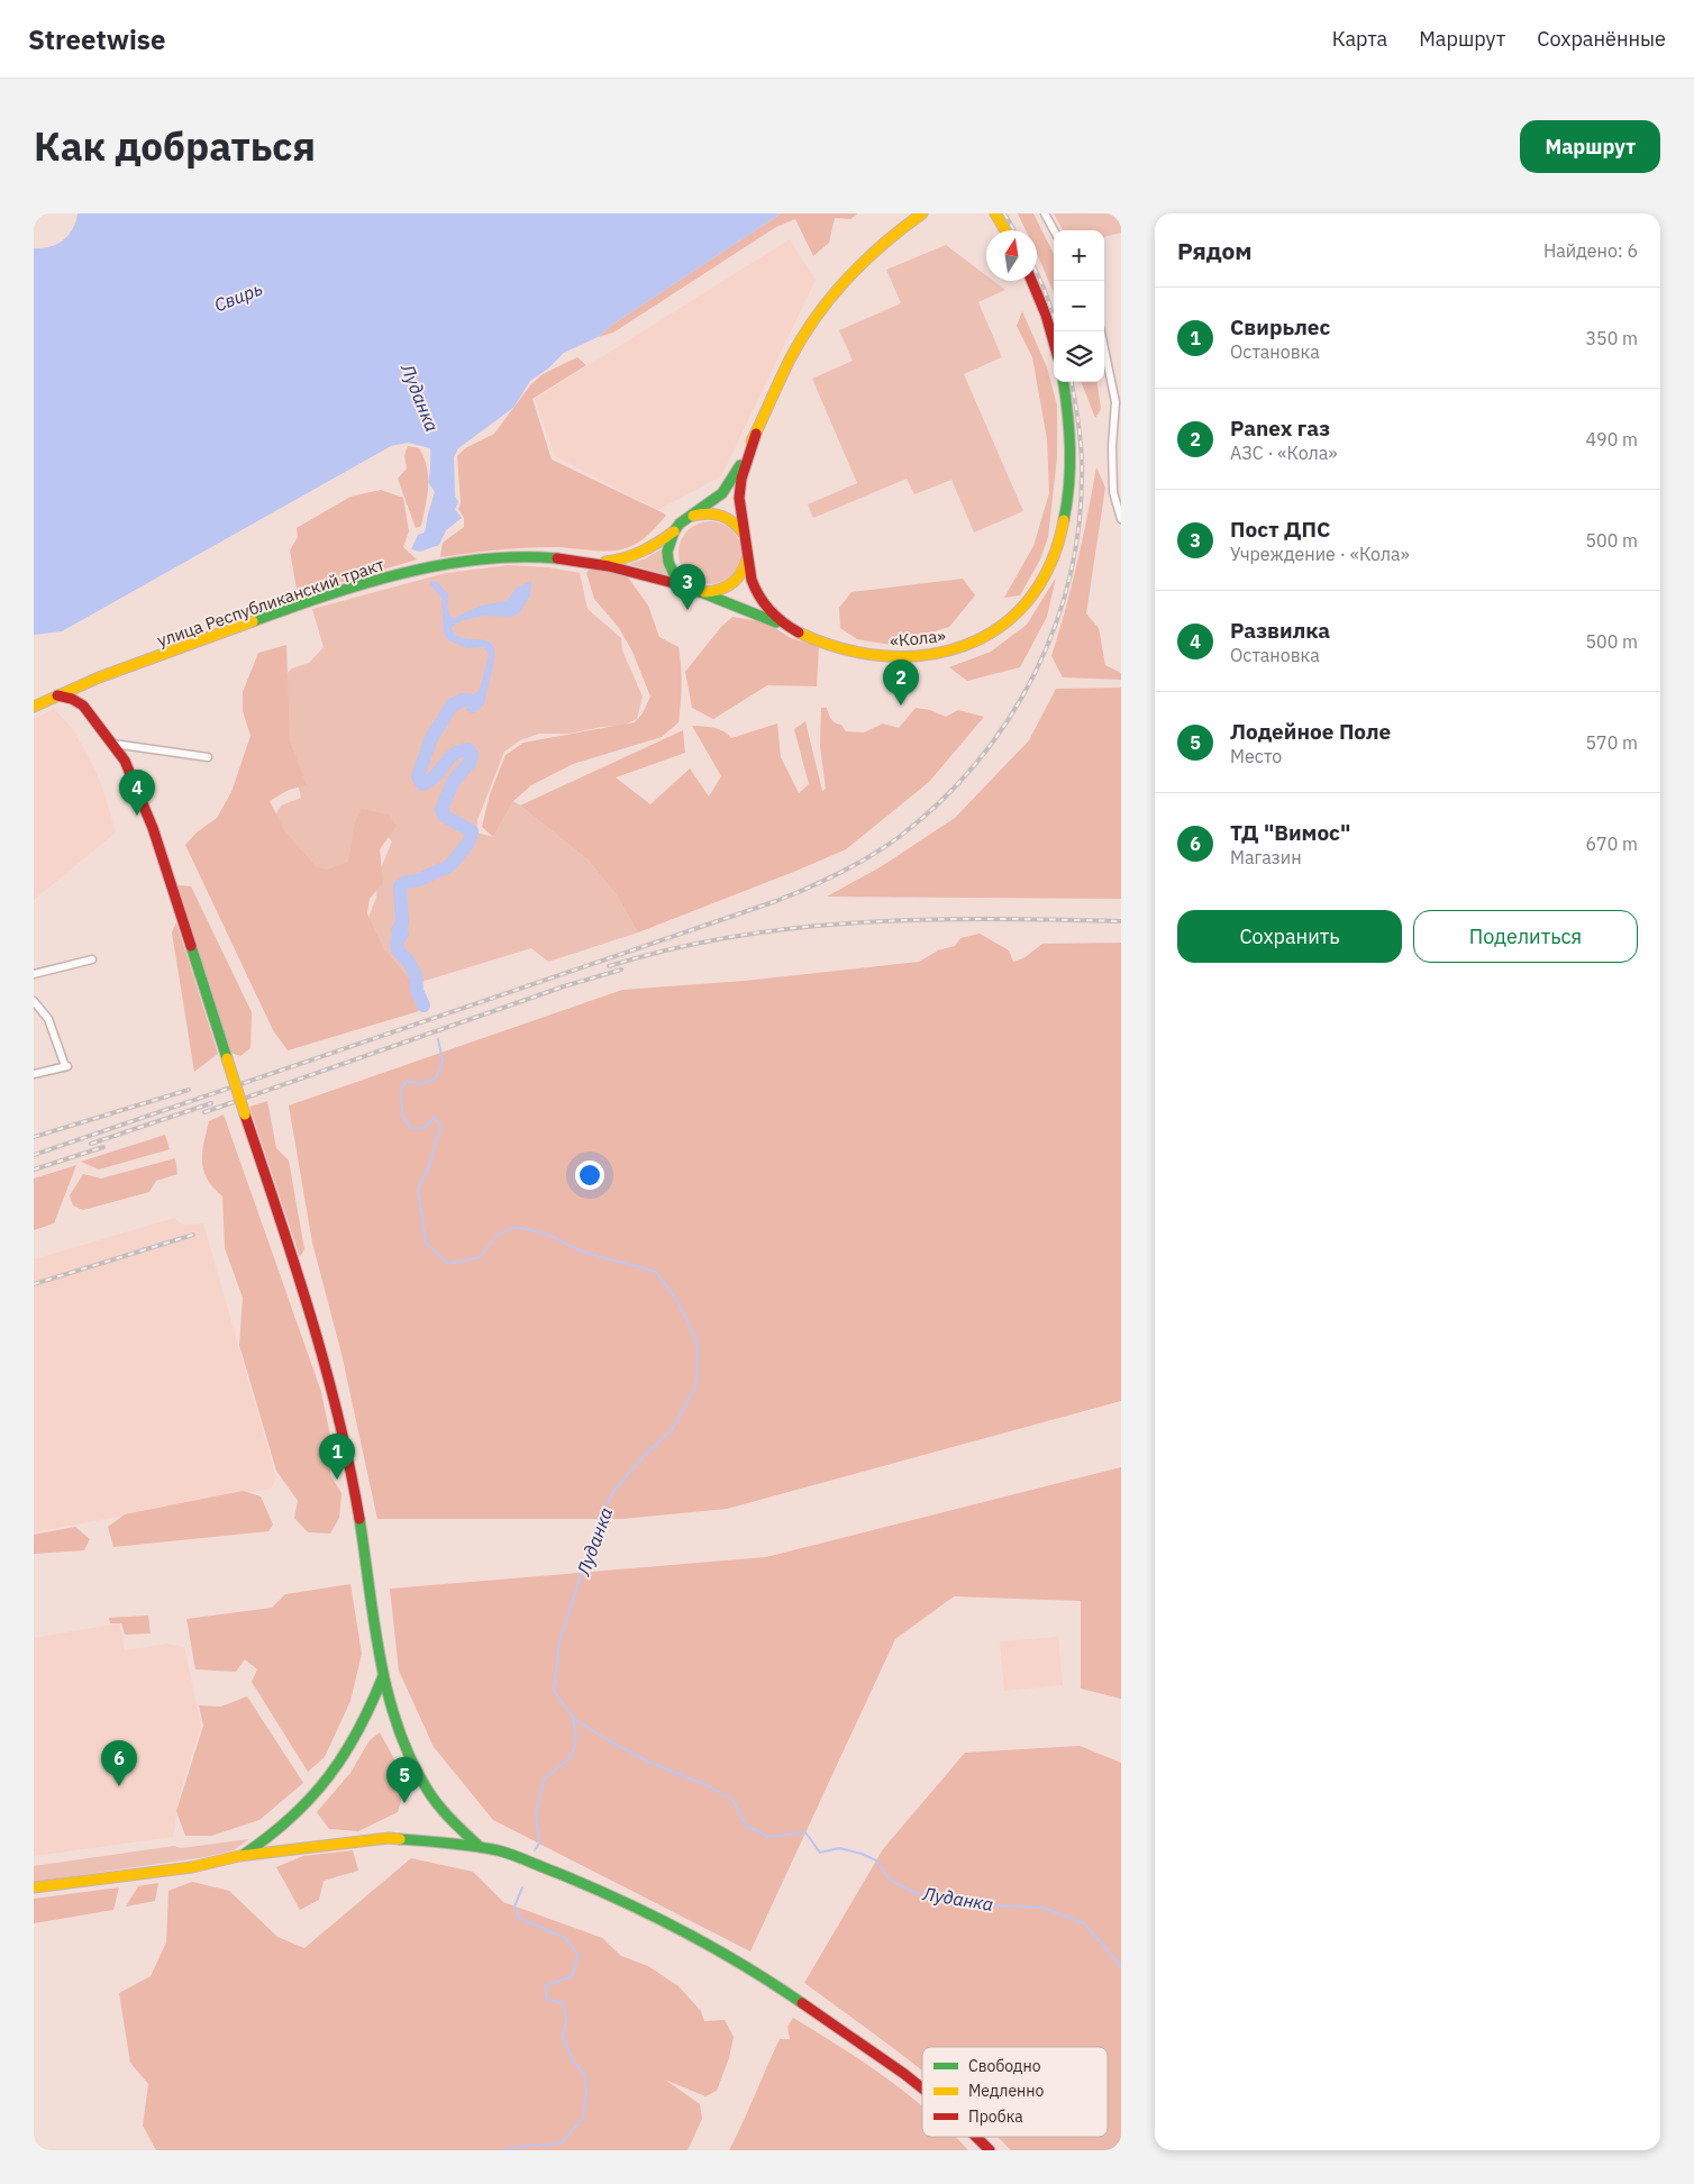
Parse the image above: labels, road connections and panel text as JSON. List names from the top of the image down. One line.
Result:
{"streets":{"main road":["улица Республиканский тракт","«Кола»"]},"water":["Свирь","Луданка"],"legend":["Свободно","Медленно","Пробка"],"north":"top","page":{"header":"Streetwise","nav":["Карта","Маршрут","Сохранённые"],"title":"Как добраться","buttons":["Маршрут",["Сохранить","Поделиться"]],"heading":["Рядом","Найдено: 6"],"map_buttons":["+","−"],"list":[{"mark":"1","name":"Свирьлес","note":"Остановка","value":"350 m"},{"mark":"2","name":"Panex газ","note":"АЗС · «Кола»","value":"490 m"},{"mark":"3","name":"Пост ДПС","note":"Учреждение · «Кола»","value":"500 m"},{"mark":"4","name":"Развилка","note":"Остановка","value":"500 m"},{"mark":"5","name":"Лодейное Поле","note":"Место","value":"570 m"},{"mark":"6","name":"ТД \"Вимос\"","note":"Магазин","value":"670 m"}],"pins":["3","2","4","1","6","5"]}}
